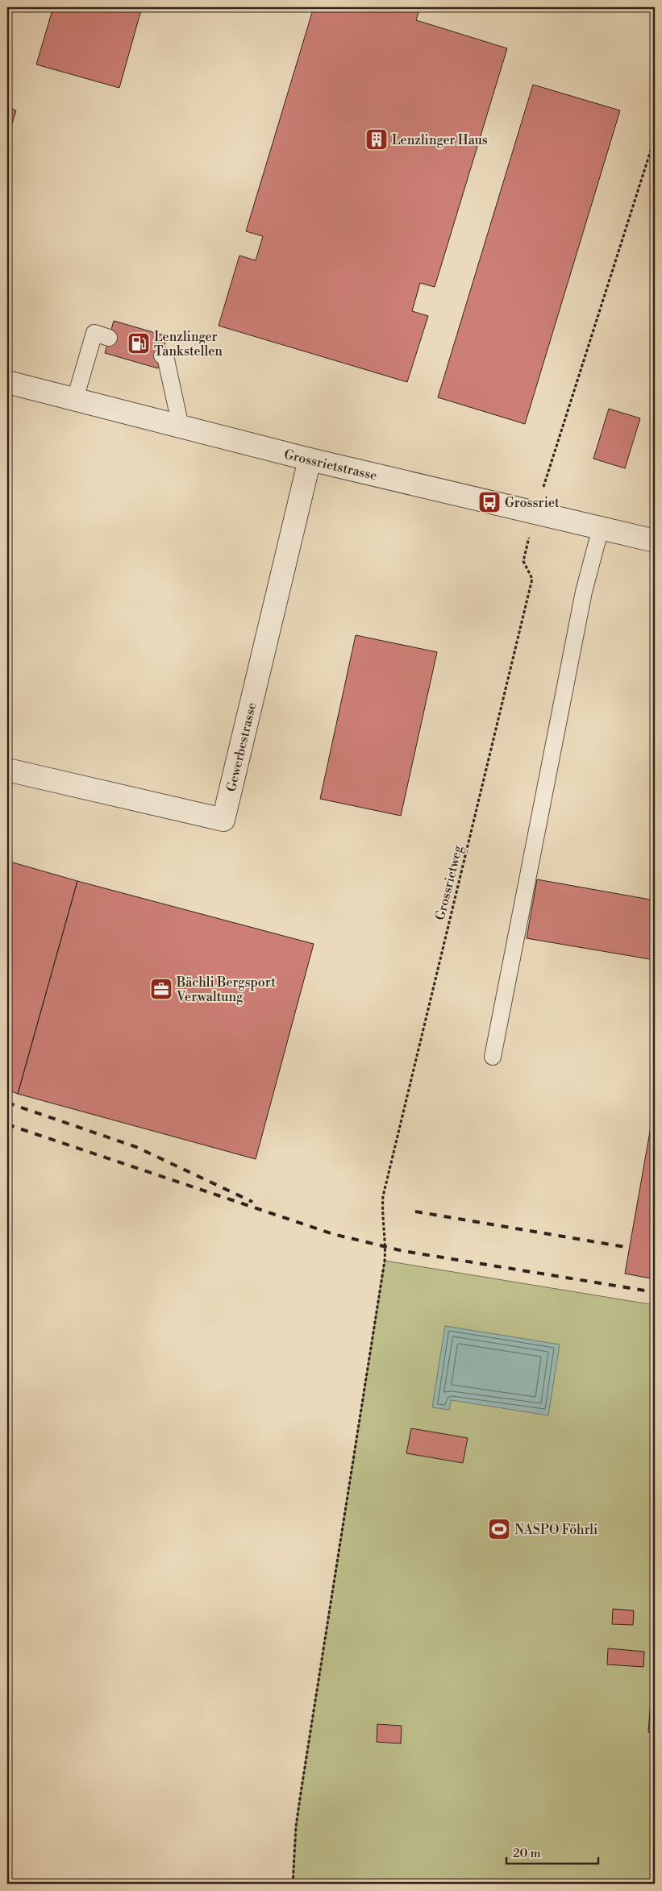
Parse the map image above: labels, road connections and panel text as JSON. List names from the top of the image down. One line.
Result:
{"streets":{"street":["Grossrietstrasse","Gewerbestrasse"],"path":["Grossrietweg"]},"crossings":[["Grossrietstrasse","Gewerbestrasse"],["Grossrietstrasse","Grossrietweg"]],"places":{"building":["Lenzlinger Haus"],"fuel station":["Lenzlinger Tankstellen"],"bus stop":["Grossriet"],"office":["Bächli Bergsport Verwaltung"],"sports":["NASPO Föhrli"]},"scale_bar":"20 m"}
